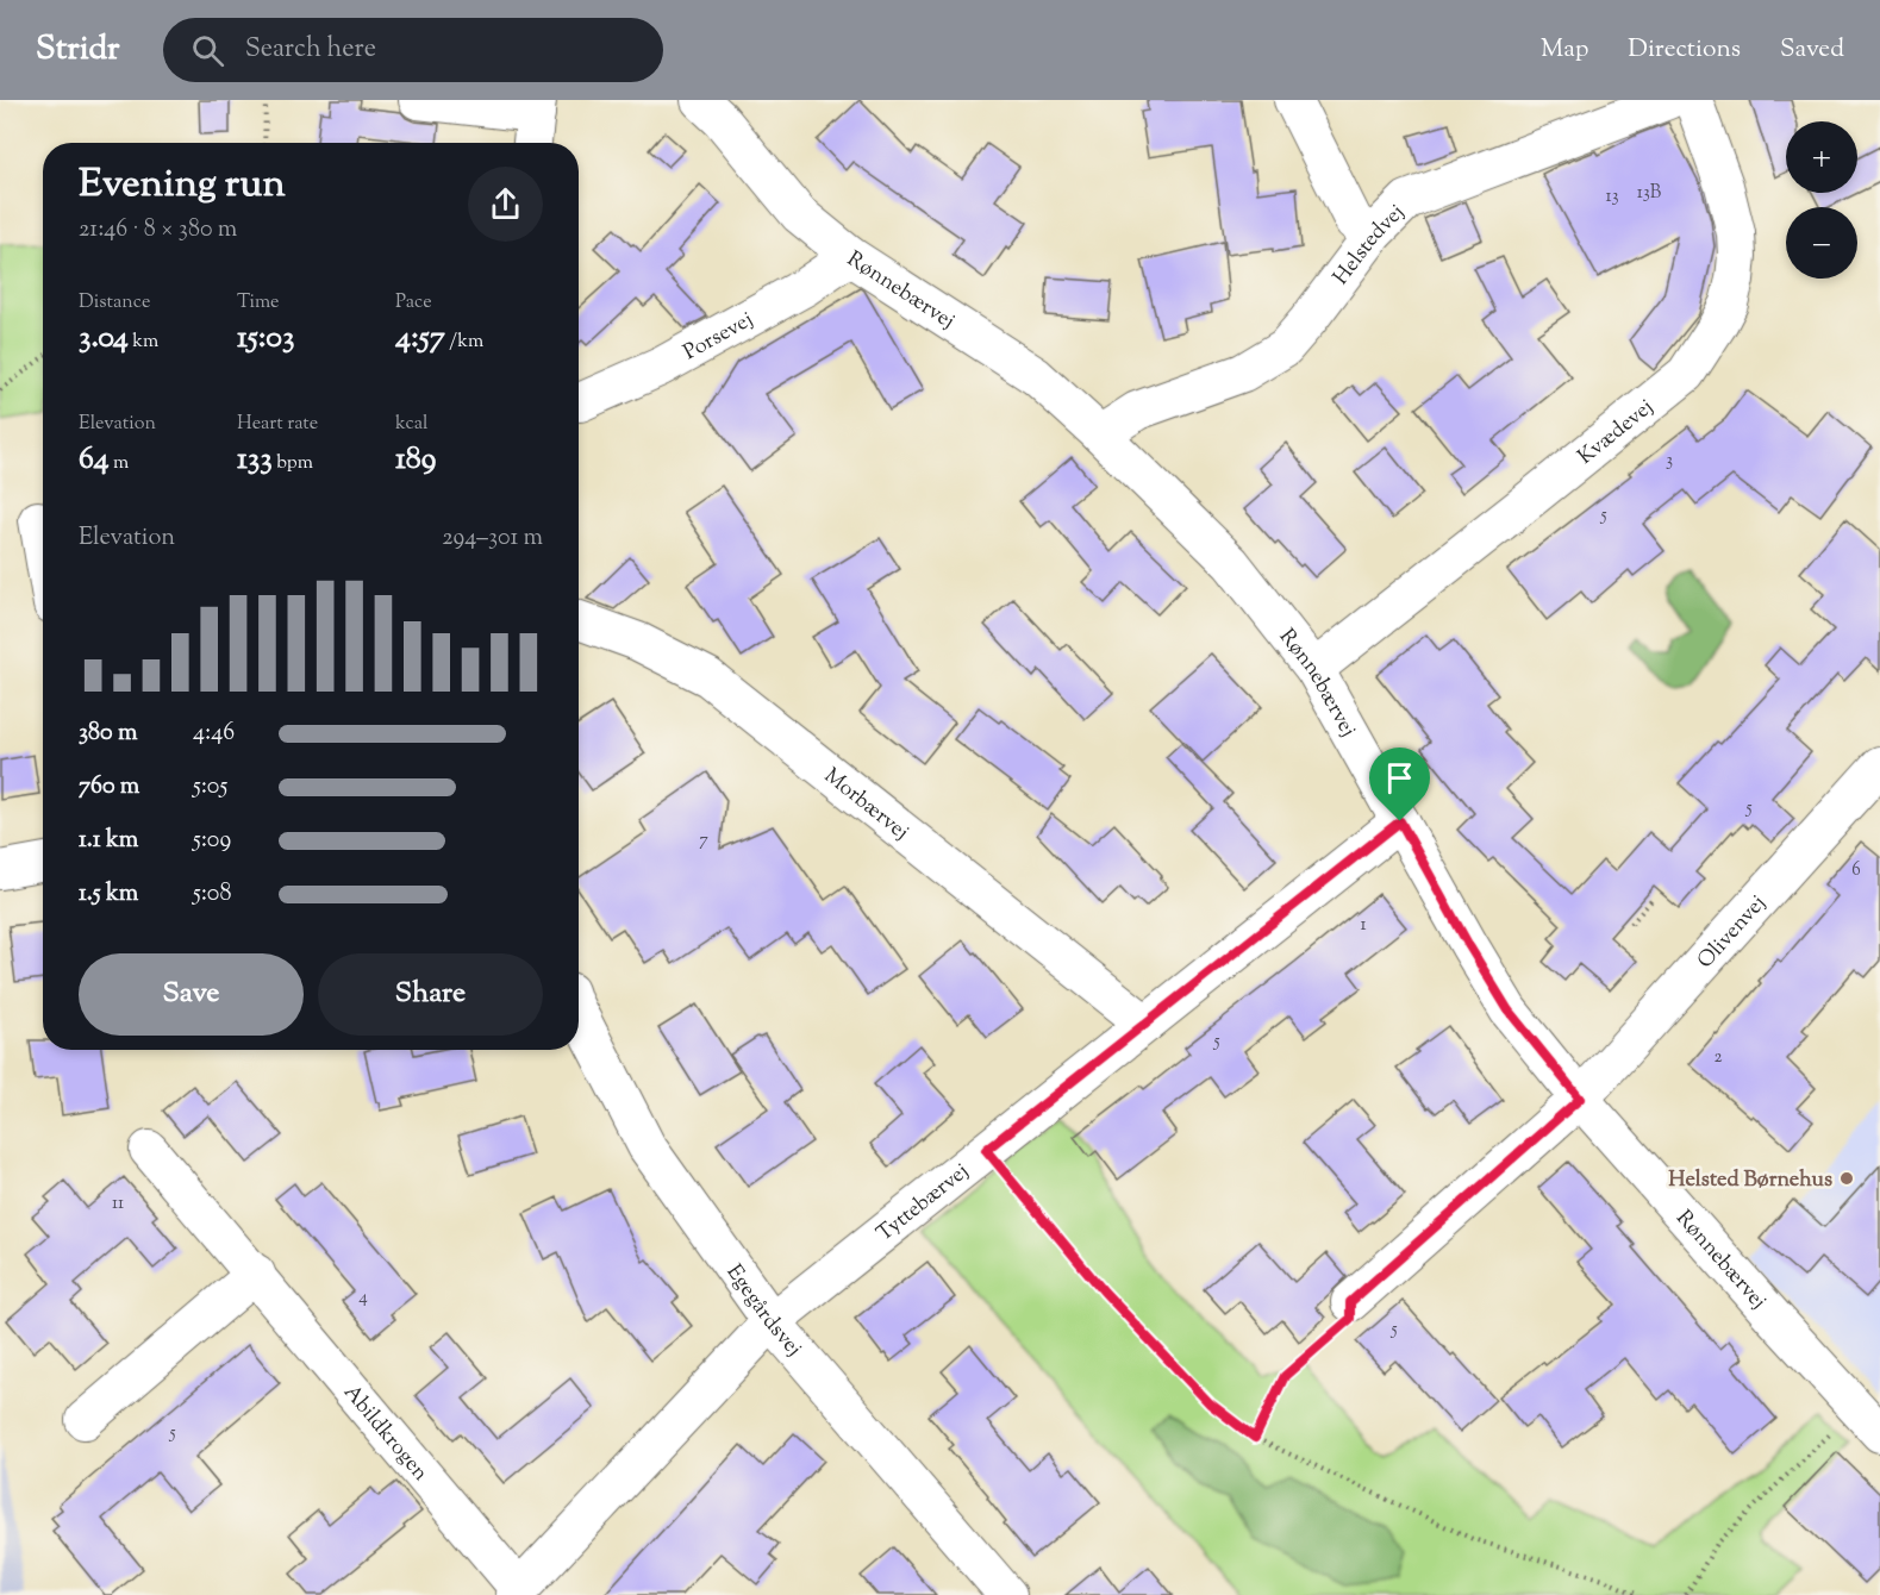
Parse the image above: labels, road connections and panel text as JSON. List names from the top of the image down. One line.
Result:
{"streets":{"street":["Helstedvej","Rønnebærvej","Porsevej","Kvædevej","Morbærvej","Olivenvej","Tyttebærvej","Egegårdsvej","Abildkrogen"]},"crossings":[["Helstedvej","Rønnebærvej"],["Rønnebærvej","Porsevej"],["Rønnebærvej","Kvædevej"],["Rønnebærvej","Olivenvej"],["Rønnebærvej","Tyttebærvej"],["Morbærvej","Tyttebærvej"],["Tyttebærvej","Egegårdsvej"],["Tyttebærvej","Abildkrogen"]],"places":["Helsted Børnehus"],"house_numbers":["13B","13","3","5","5","7","6","1","5","2","11","4","5","5"],"page":{"header":"Stridr","search":"Search here","nav":["Map","Directions","Saved"],"map_buttons":["+","−"],"heading":["Evening run","21:46 · 8 × 380 m"],"stats":[["Distance","3.04 km"],["Time","15:03"],["Pace","4:57 /km"],["Elevation","64 m"],["Heart rate","133 bpm"],["kcal","189"]],"chart":["Elevation","294–301 m"],"list":[{"name":"380 m","note":"4:46"},{"name":"760 m","note":"5:05"},{"name":"1.1 km","note":"5:09"},{"name":"1.5 km","note":"5:08"}],"buttons":["Save","Share"]}}
